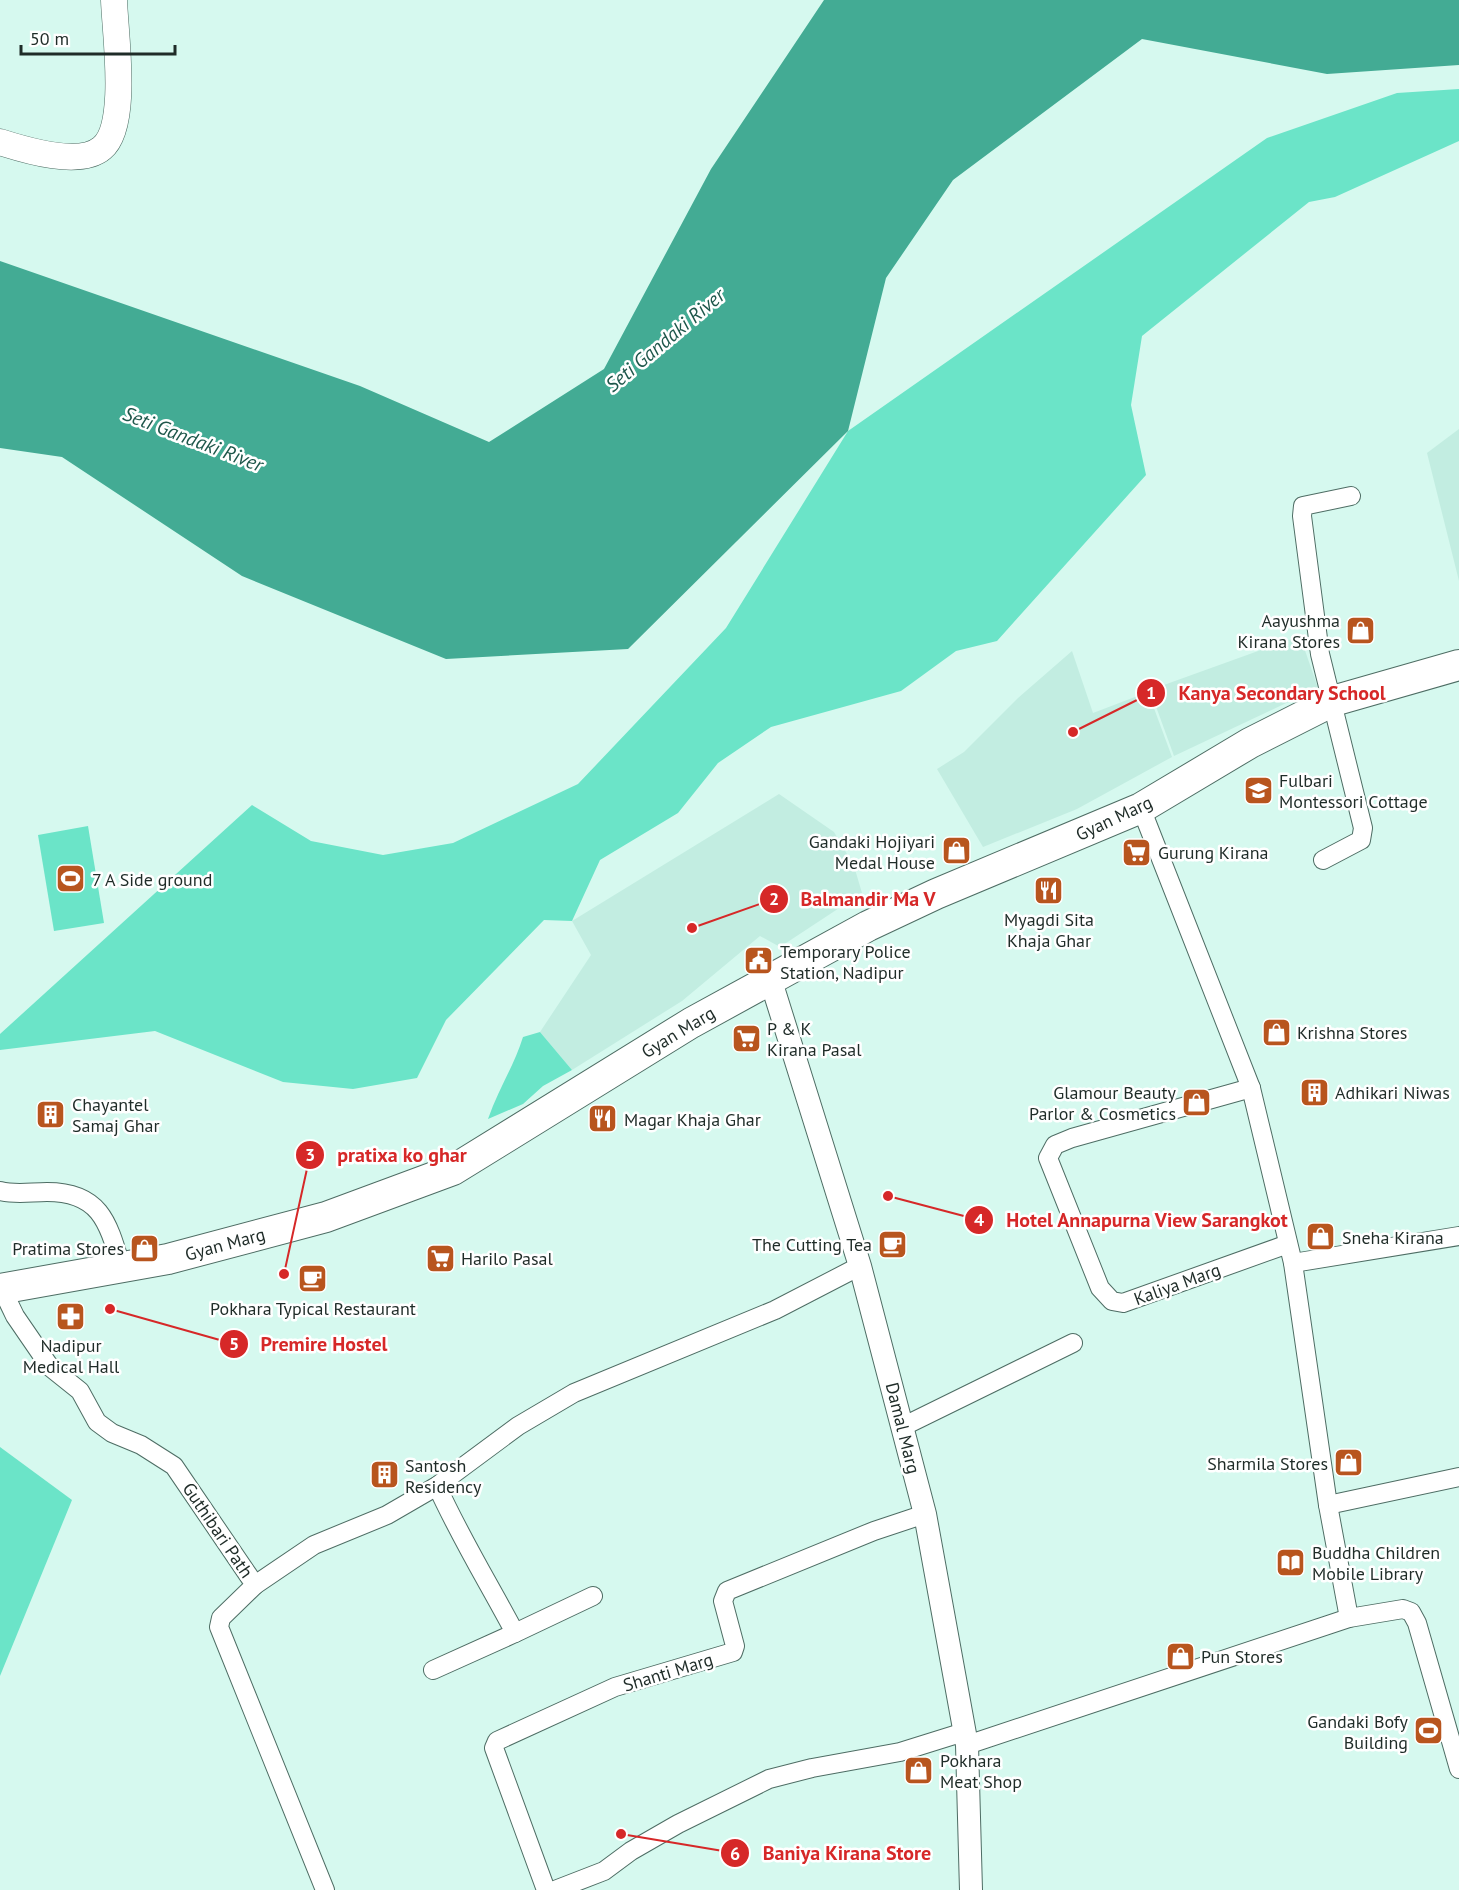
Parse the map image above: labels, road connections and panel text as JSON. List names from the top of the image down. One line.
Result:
{"streets":{"main road":["Gyan Marg"],"street":["Kaliya Marg","Damal Marg","Guthibari Path","Shanti Marg"]},"crossings":[["Gyan Marg","Damal Marg"],["Gyan Marg","Guthibari Path"],["Damal Marg","Shanti Marg"]],"water":["Seti Gandaki River"],"places":{"shop":["Aayushma Kirana Stores","Gandaki Hojiyari Medal House","Krishna Stores","Glamour Beauty Parlor & Cosmetics","Sneha Kirana","Pratima Stores","Sharmila Stores","Pun Stores","Pokhara Meat Shop"],"other":["Kanya Secondary School","Balmandir Ma V","Hotel Annapurna View Sarangkot","pratixa ko ghar","Premire Hostel","Baniya Kirana Store"],"school or university":["Fulbari Montessori Cottage"],"supermarket":["Gurung Kirana","P & K Kirana Pasal","Harilo Pasal"],"sports":["7 A Side ground","Gandaki Bofy Building"],"restaurant":["Myagdi Sita Khaja Ghar","Magar Khaja Ghar"],"public building":["Temporary Police Station, Nadipur"],"building":["Adhikari Niwas","Chayantel Samaj Ghar","Santosh Residency"],"cafe":["The Cutting Tea","Pokhara Typical Restaurant"],"pharmacy":["Nadipur Medical Hall"],"library":["Buddha Children Mobile Library"]},"scale_bar":"50 m"}
